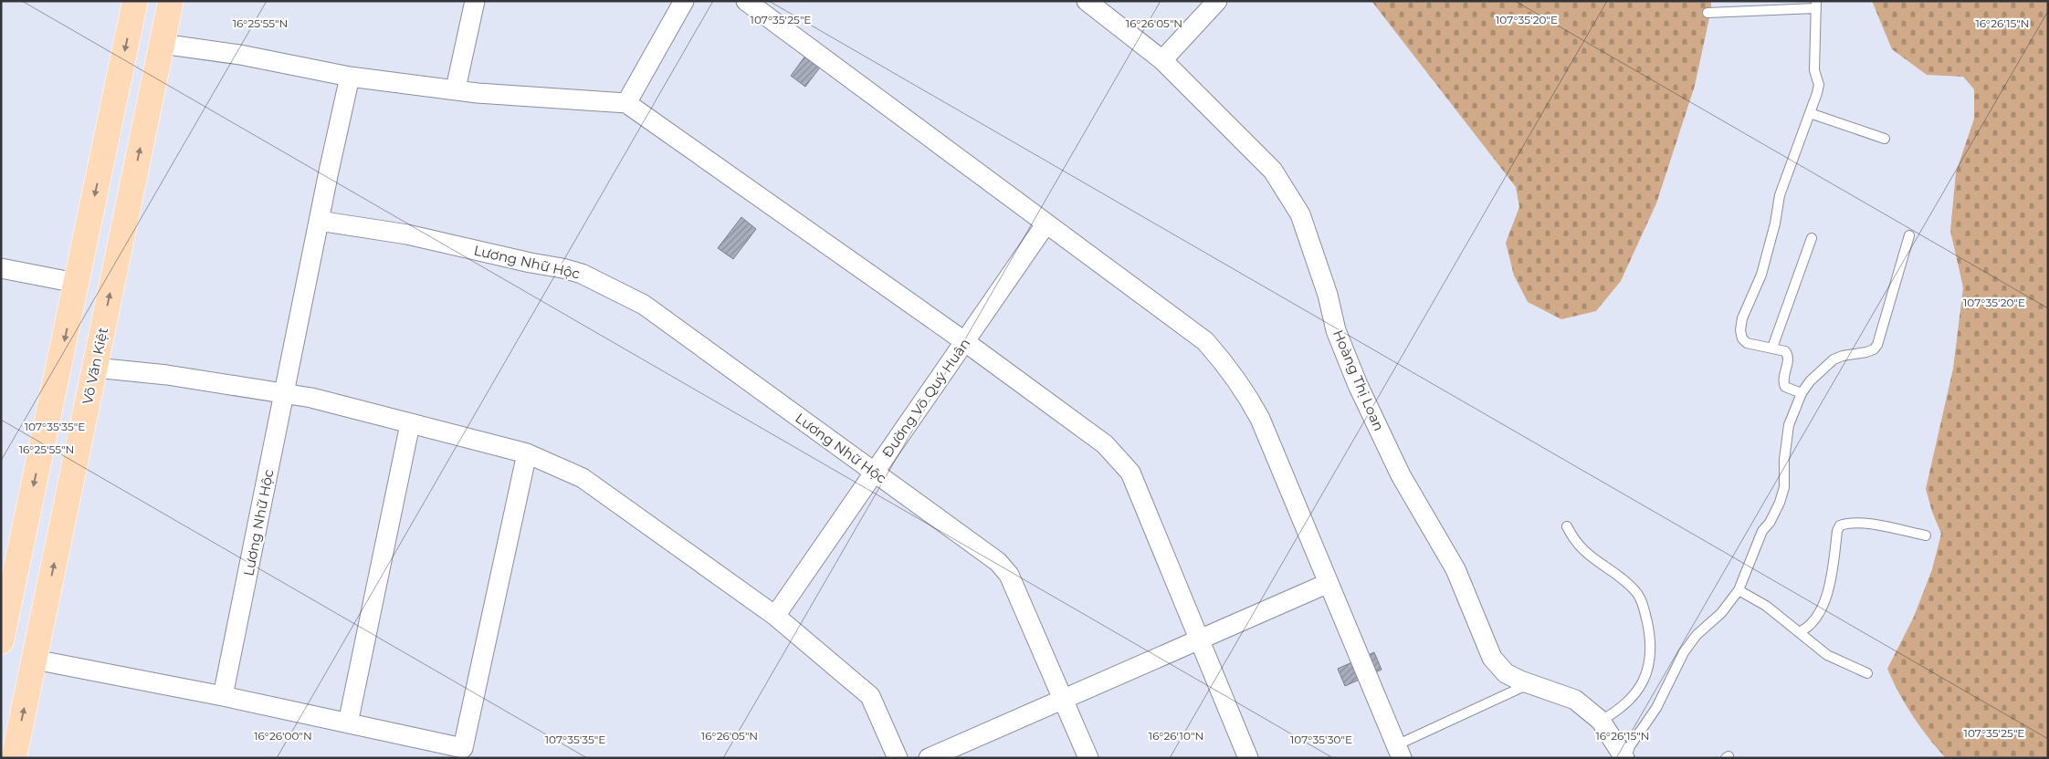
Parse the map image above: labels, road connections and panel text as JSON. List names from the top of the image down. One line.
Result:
{"streets":{"main road":["Võ Văn Kiệt"],"street":["Lương Nhữ Hộc","Hoàng Thị Loan","Đường Võ Quý Huân"]},"crossings":[["Lương Nhữ Hộc","Đường Võ Quý Huân"]],"coordinates":["107°35'25\"E","107°35'20\"E","16°26'15\"N","16°26'05\"N","16°25'55\"N","107°35'35\"E","16°26'00\"N","16°26'10\"N","107°35'30\"E"]}
